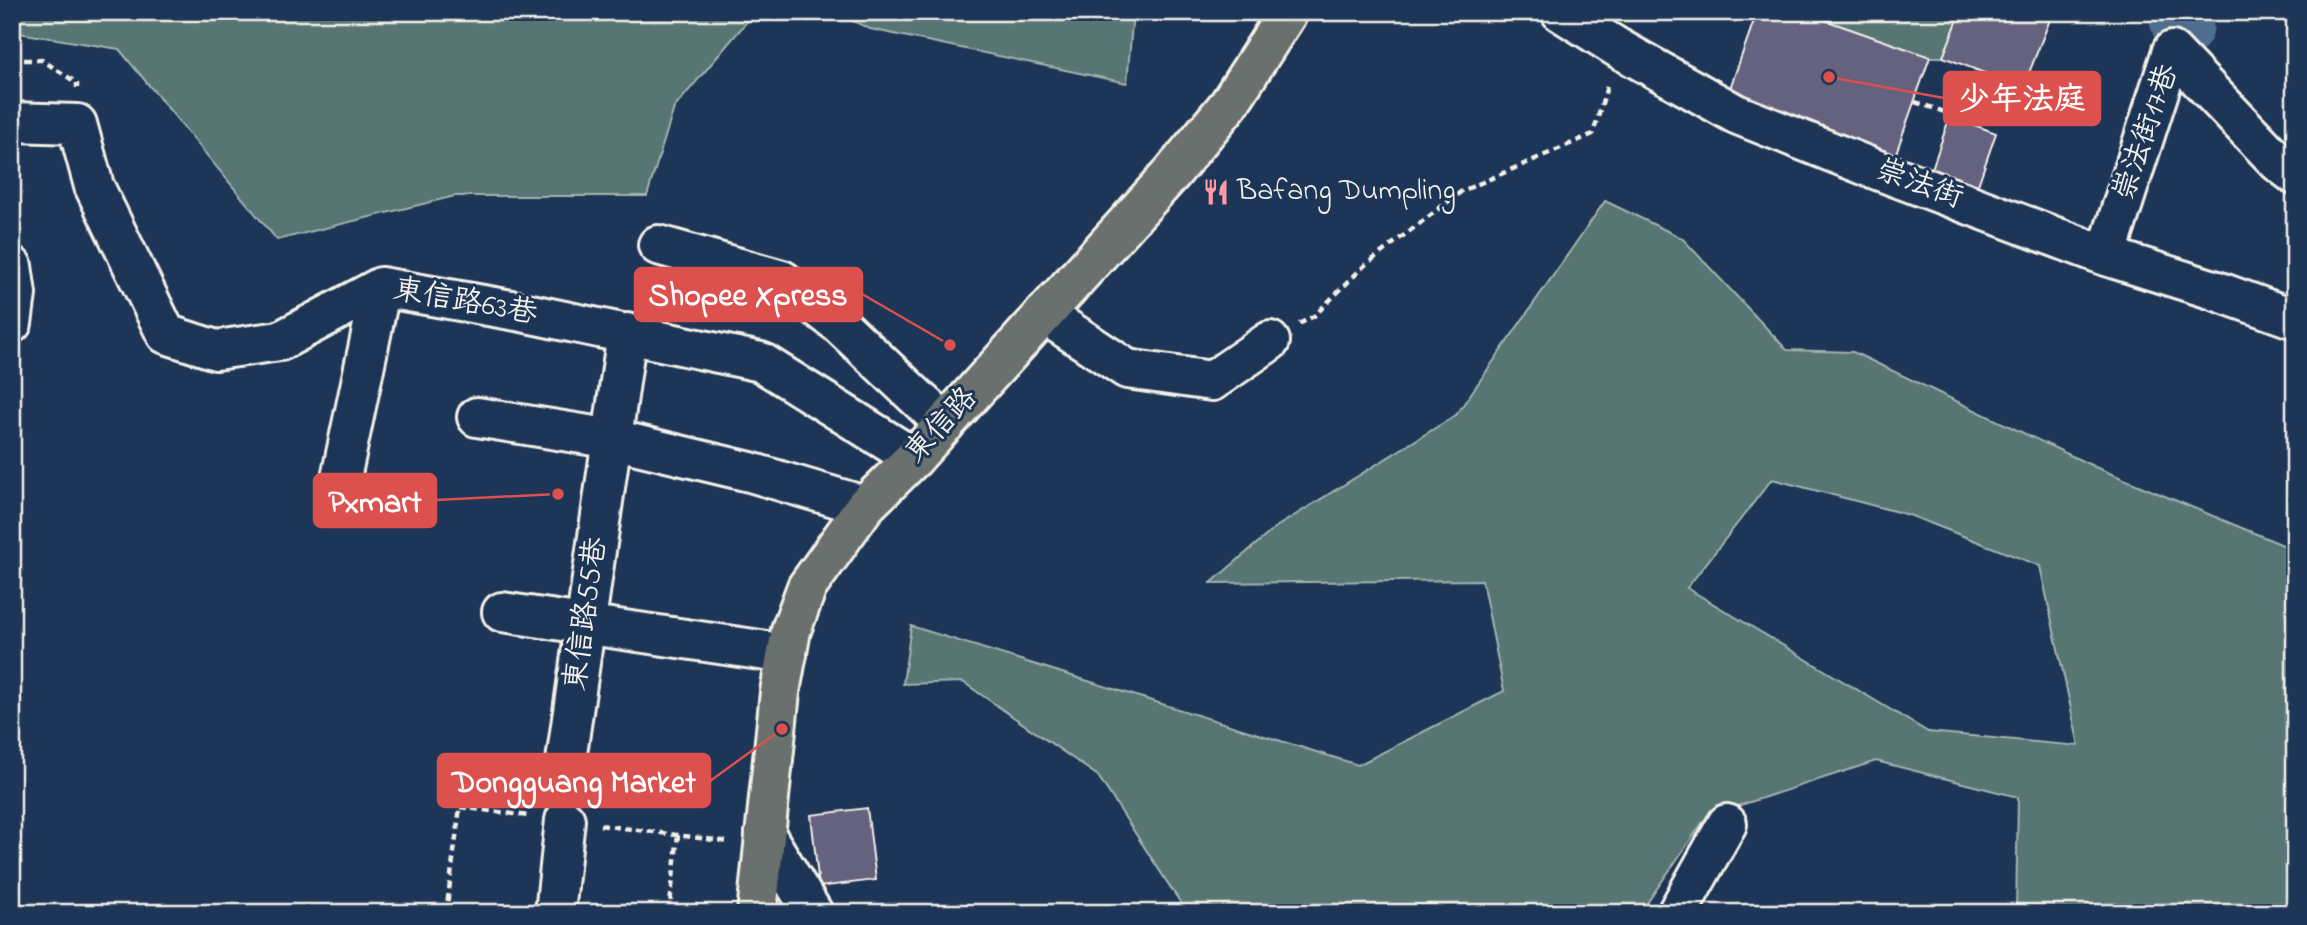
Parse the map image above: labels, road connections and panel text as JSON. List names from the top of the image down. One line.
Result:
{"streets":{"main road":["東信路"],"street":["崇法街17巷","崇法街","東信路63巷","東信路55巷"]},"crossings":[["崇法街17巷","崇法街"],["東信路63巷","東信路"],["東信路63巷","東信路55巷"]],"places":{"other":["少年法庭","Shopee Xpress","Pxmart","Dongguang Market"],"restaurant":["Bafang Dumpling"]}}
